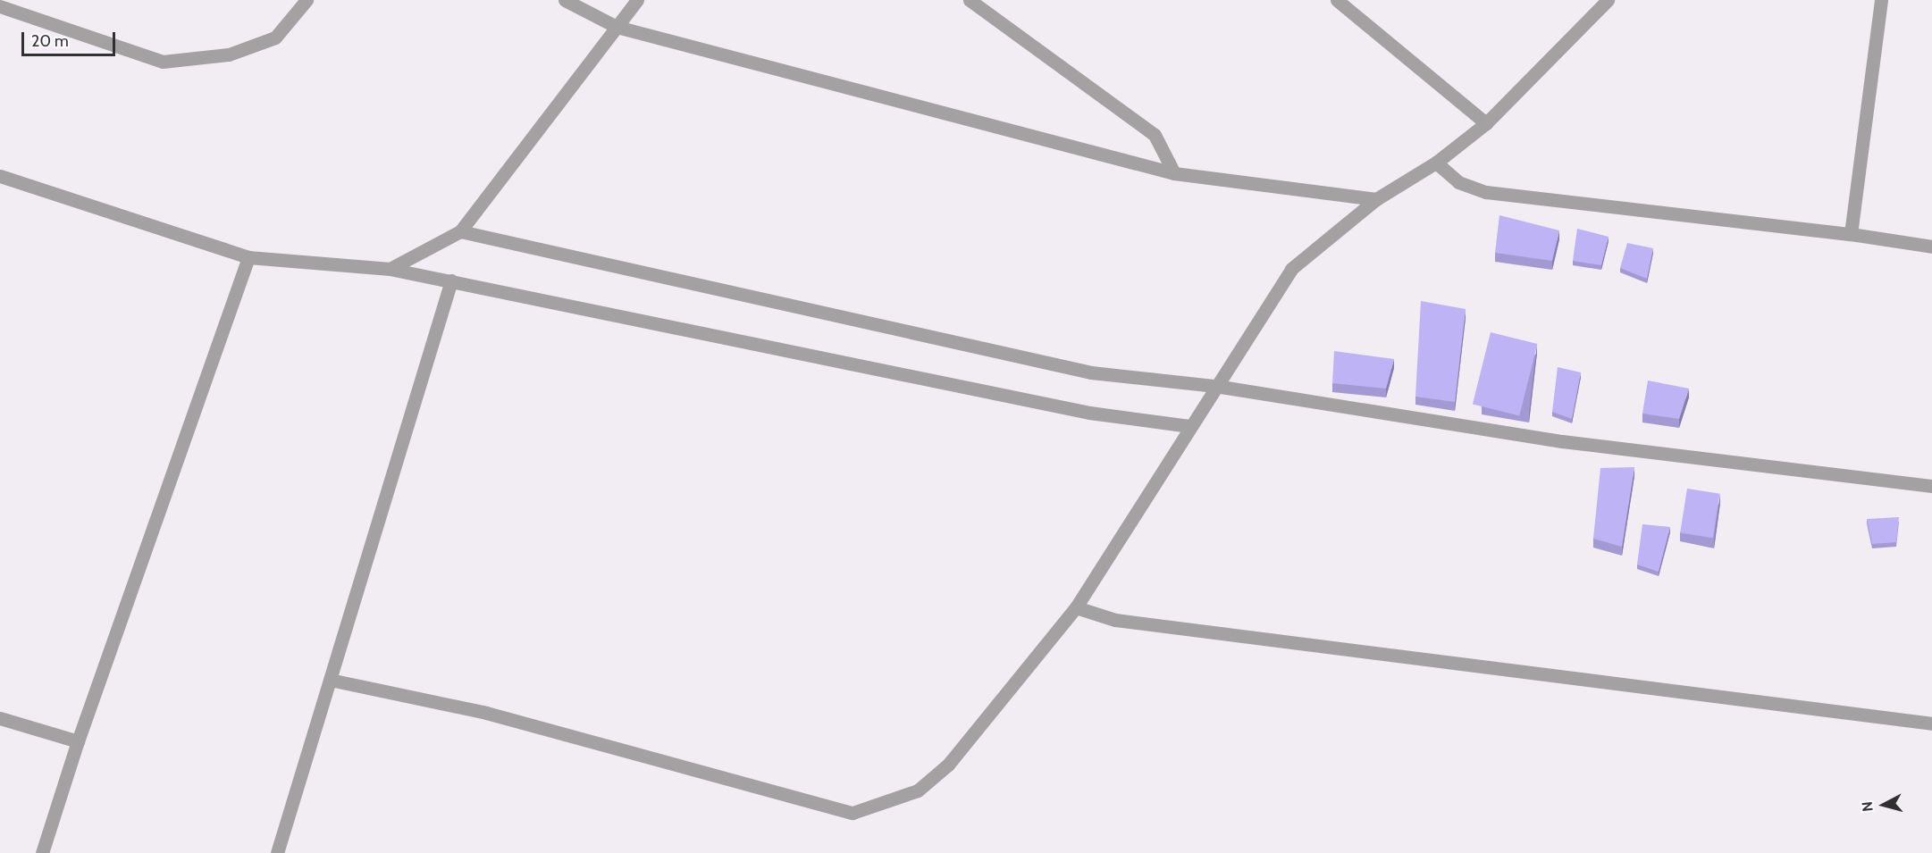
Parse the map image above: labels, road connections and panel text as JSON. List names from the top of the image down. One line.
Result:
{"scale_bar":"20 m","north":"left"}
